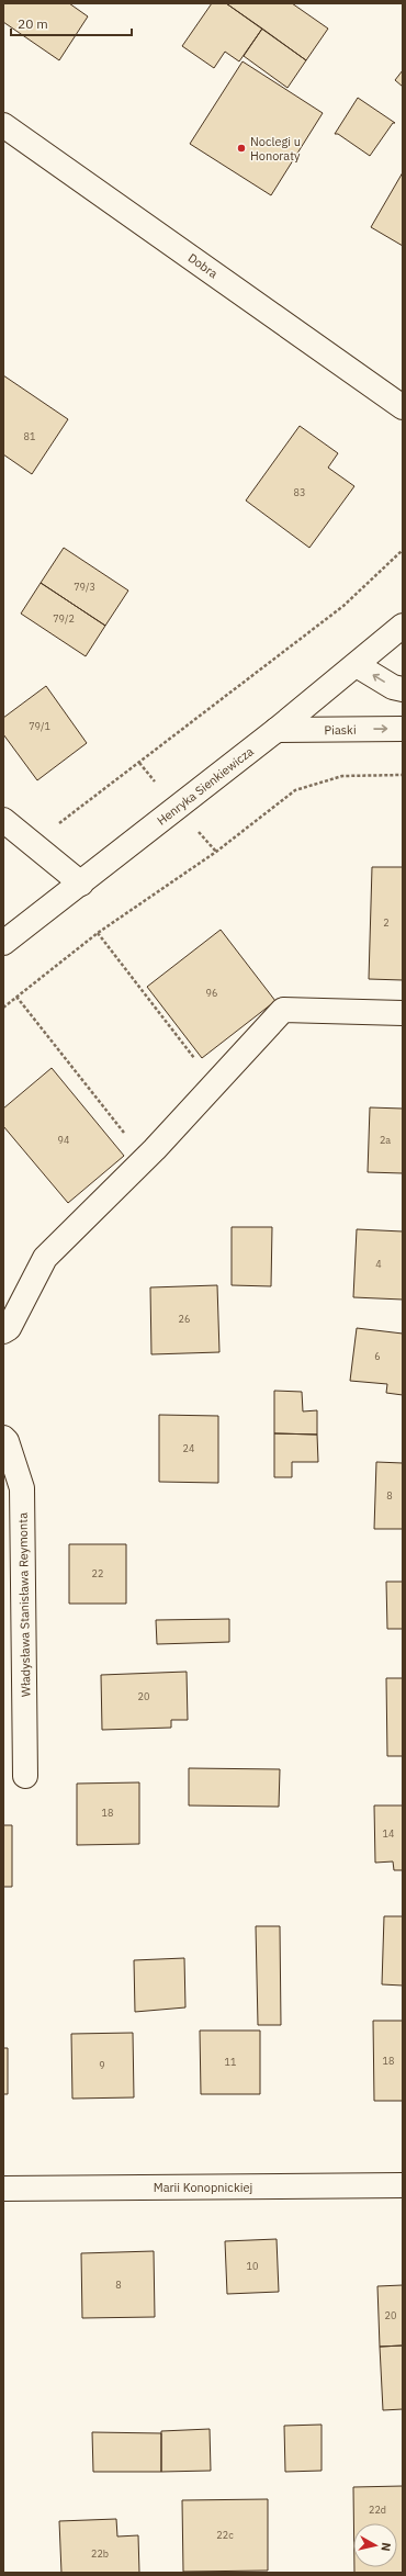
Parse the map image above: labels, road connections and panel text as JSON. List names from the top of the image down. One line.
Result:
{"streets":{"street":["Dobra","Piaski","Henryka Sienkiewicza","Władysława Stanisława Reymonta","Marii Konopnickiej"]},"crossings":[["Piaski","Henryka Sienkiewicza"]],"one_way":["Piaski"],"places":["Noclegi u Honoraty"],"house_numbers":["81","83","79/3","79/2","79/1","2","96","94","2a","4","26","6","24","8","22","20","18","14","18","11","9","10","8","20","22d","22c","22b"],"scale_bar":"20 m","north":"right"}
